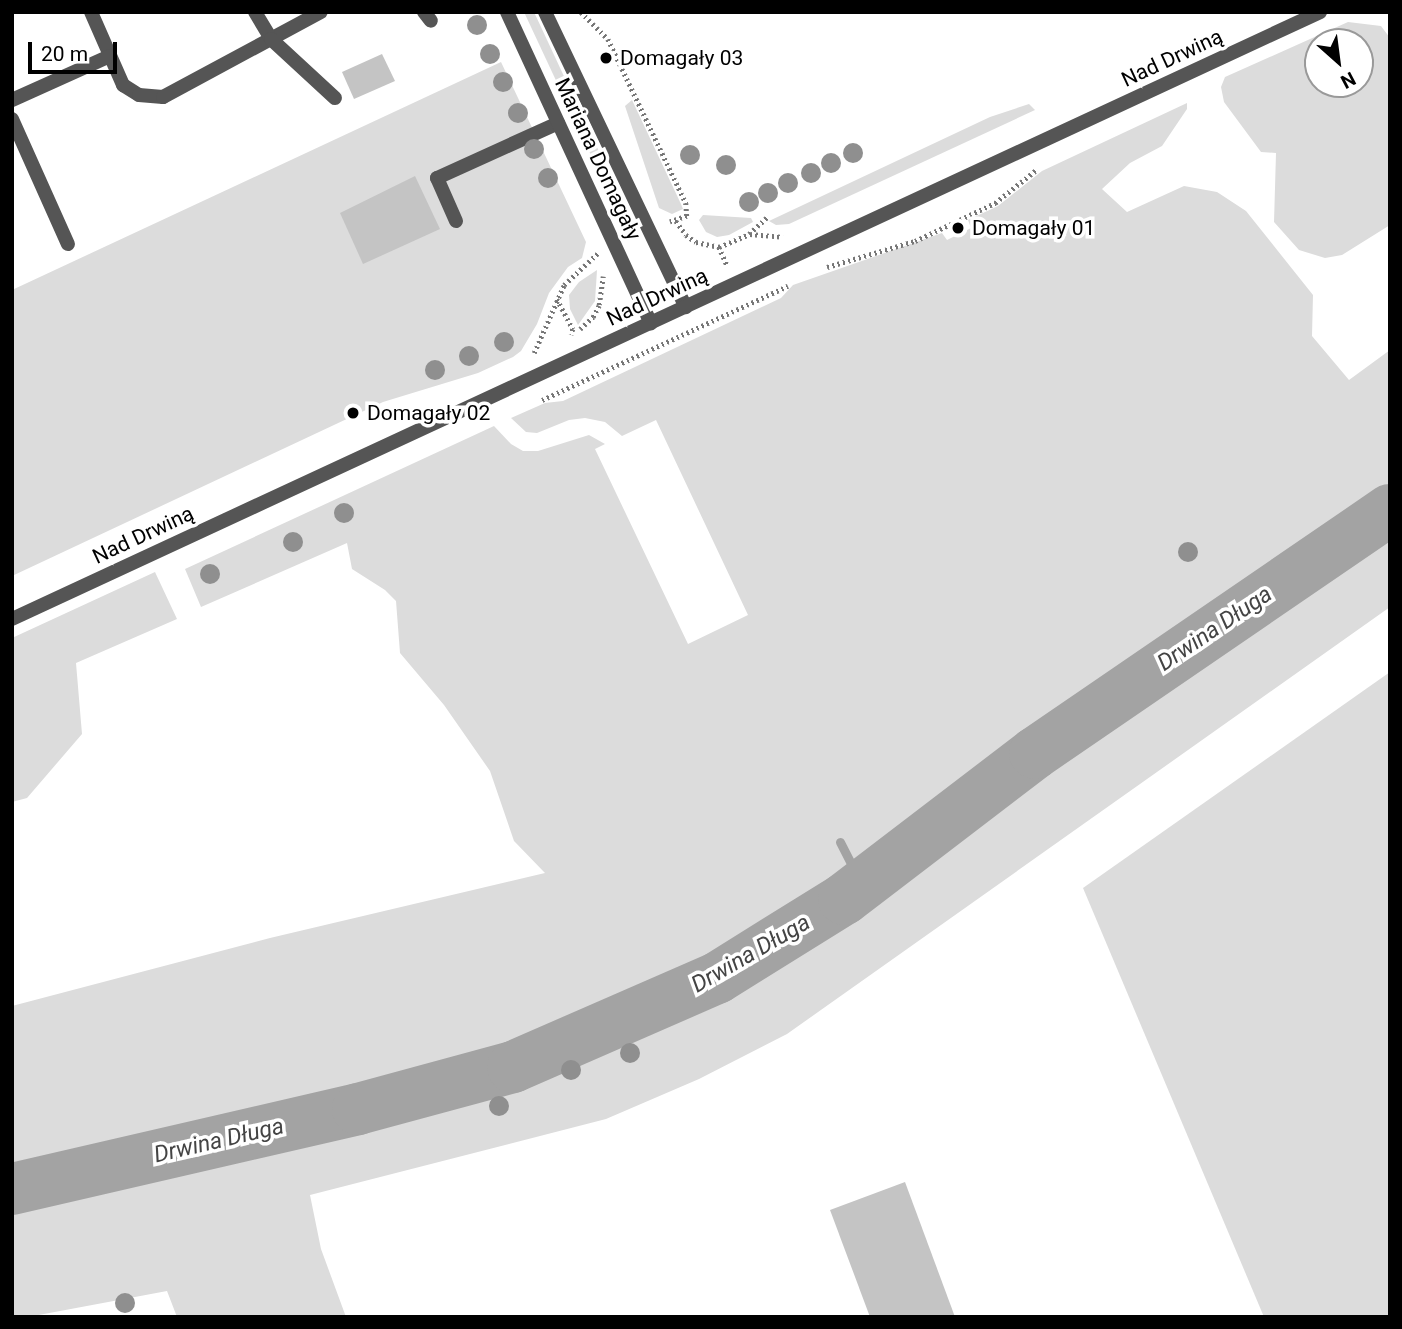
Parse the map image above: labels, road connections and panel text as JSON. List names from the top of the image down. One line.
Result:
{"streets":{"street":["Nad Drwiną","Mariana Domagały"]},"crossings":[["Nad Drwiną","Mariana Domagały"]],"water":["Drwina Długa"],"places":["Domagały 03","Domagały 01","Domagały 02"],"scale_bar":"20 m","north":"bottom right"}
